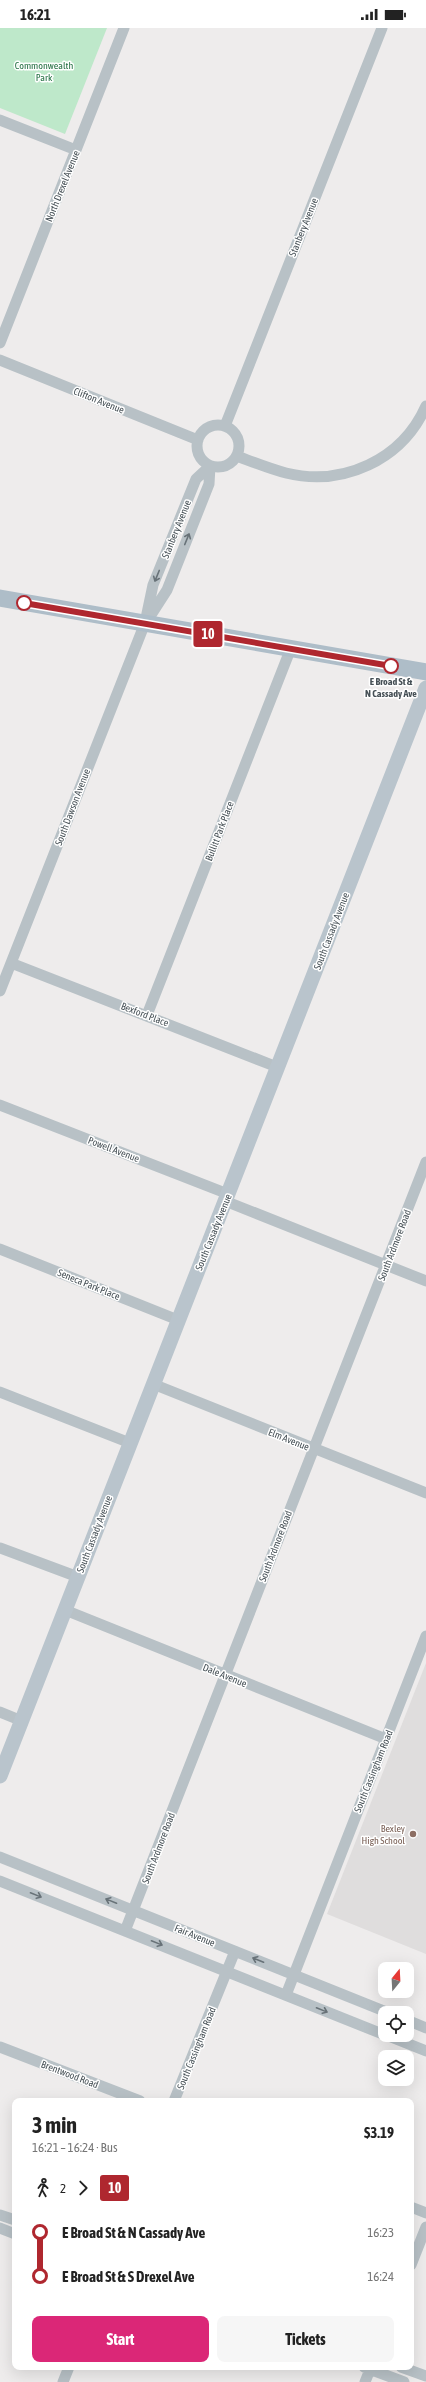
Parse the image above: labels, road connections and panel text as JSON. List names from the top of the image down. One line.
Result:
{"streets":{"street":["North Drexel Avenue","Stanbery Avenue","Clifton Avenue","South Dawson Avenue","Bullitt Park Place","South Cassady Avenue","Bexford Place","Powell Avenue","South Ardmore Road","Seneca Park Place","Elm Avenue","Dale Avenue","South Cassingham Road","Fair Avenue","Brentwood Road"]},"crossings":[["Stanbery Avenue","Clifton Avenue"],["Stanbery Avenue","South Dawson Avenue"],["South Dawson Avenue","Bexford Place"],["Bullitt Park Place","Bexford Place"],["South Cassady Avenue","Bexford Place"],["South Cassady Avenue","Powell Avenue"],["South Cassady Avenue","Seneca Park Place"],["South Cassady Avenue","Elm Avenue"],["South Cassady Avenue","Dale Avenue"],["Powell Avenue","South Ardmore Road"],["South Ardmore Road","Elm Avenue"],["South Ardmore Road","Dale Avenue"],["South Ardmore Road","Fair Avenue"],["Dale Avenue","South Cassingham Road"],["South Cassingham Road","Fair Avenue"]],"parks":["Commonwealth Park"],"places":["E Broad St & N Cassady Ave","Bexley High School"],"lines":["bus line 10"],"north":"top","page":{"status":"16:21","on_map":"10","heading":["3 min","16:21 – 16:24 · Bus","$3.19"],"legs":["2","10"],"list":[{"name":"E Broad St & N Cassady Ave","value":"16:23"},{"name":"E Broad St & S Drexel Ave","value":"16:24"}],"buttons":["Start","Tickets"]}}
